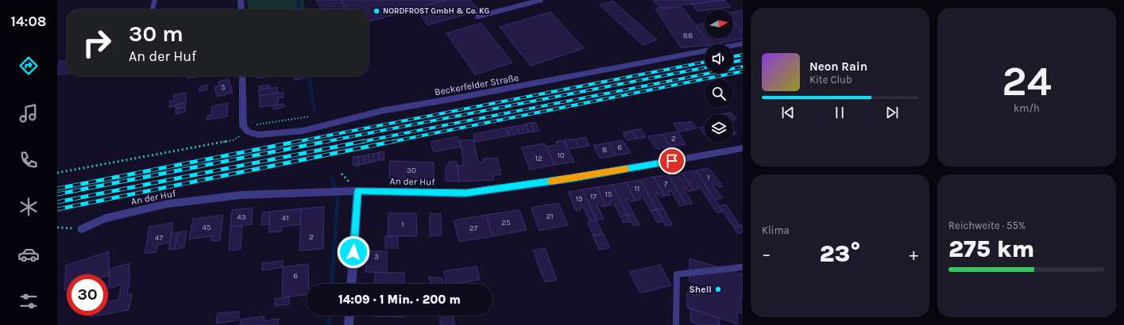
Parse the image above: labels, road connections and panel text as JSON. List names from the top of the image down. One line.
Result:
{"streets":{"street":["Beckerfelder Straße","An der Huf"]},"places":["NORDFROST GmbH & Co. KG","Shell"],"house_numbers":["88","5","2","6","8","10","12","30","1","7","11","15","17","19","21","43","41","25","1","45","27","2","47","3","6"],"north":"right","page":{"tabs":"14:08","tile":[["24","km/h"],"Klima",["Reichweite · 55%","275 km"]],"turn":["30 m","An der Huf"],"song":["Neon Rain","Kite Club"],"heat":["−","23°","+"],"limit":"30","trip":"14:09 · 1 Min. · 200 m"}}
